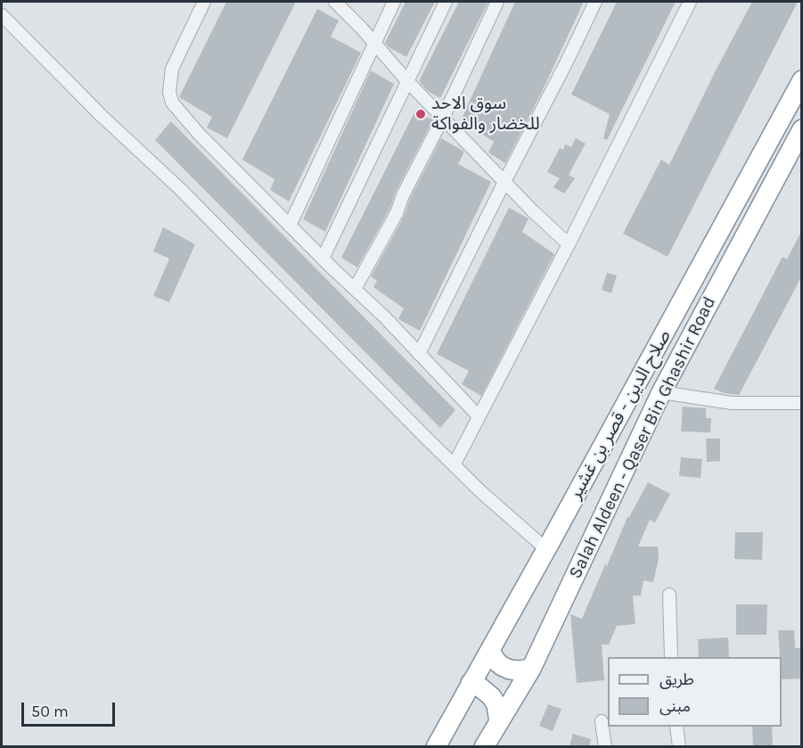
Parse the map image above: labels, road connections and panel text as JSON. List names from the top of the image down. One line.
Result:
{"streets":{"highway":["صلاح الدين - قصر بن غشير","Salah Aldeen - Qaser Bin Ghashir Road"]},"places":["سوق الاحد للخضار والفواكة"],"legend":["طريق","مبنى"],"scale_bar":"50 m"}
